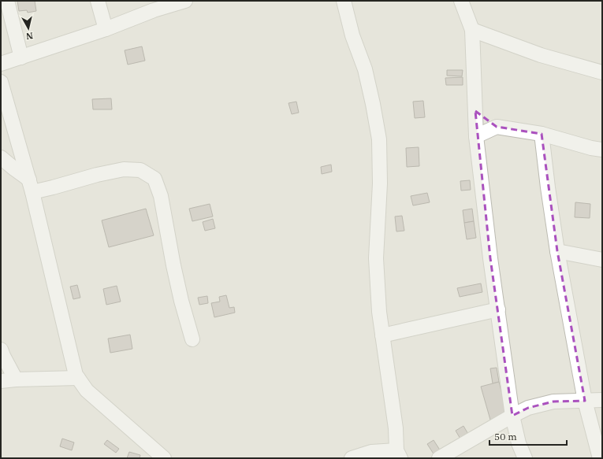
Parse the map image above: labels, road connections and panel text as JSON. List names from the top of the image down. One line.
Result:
{"scale_bar":"50 m","north":"bottom"}
